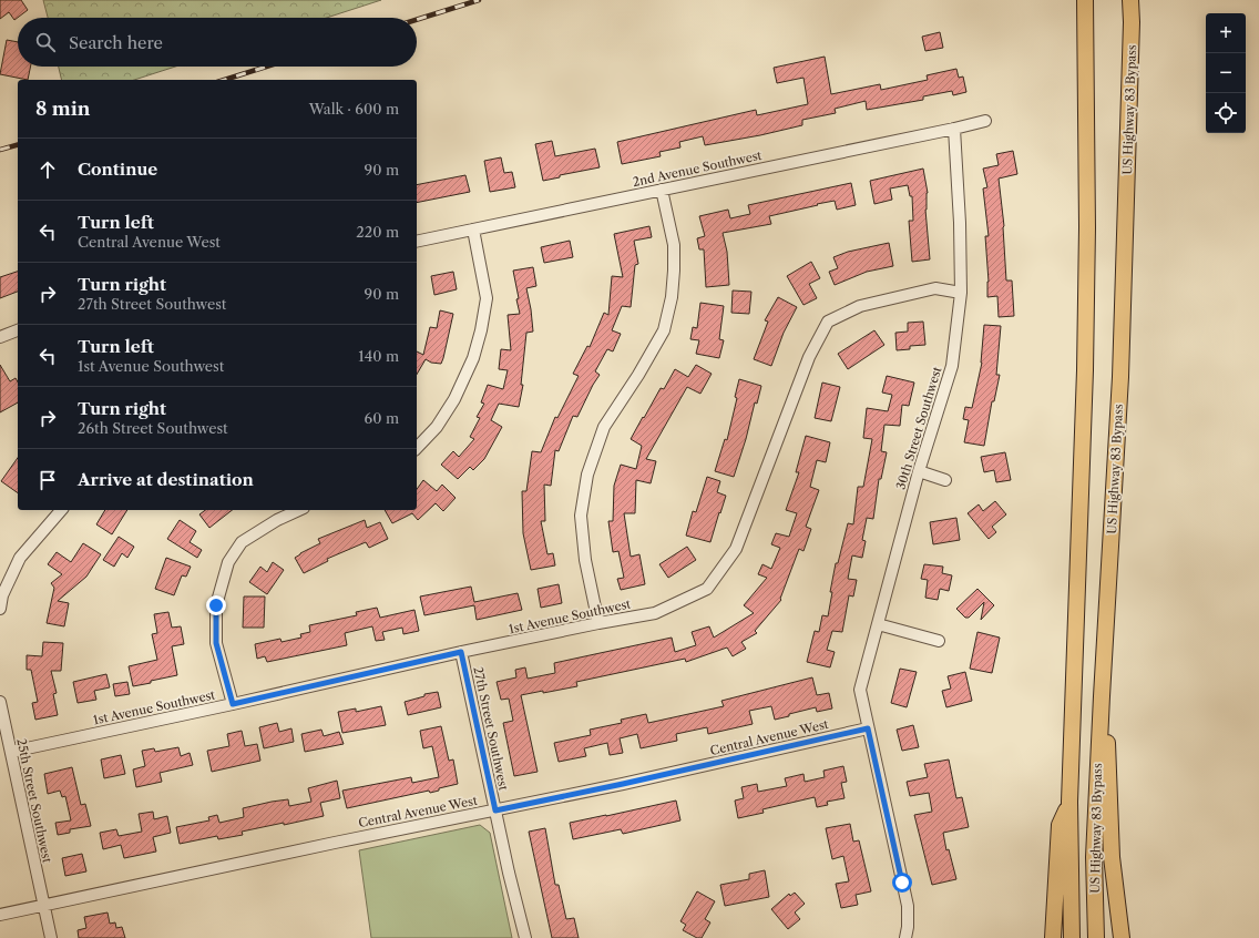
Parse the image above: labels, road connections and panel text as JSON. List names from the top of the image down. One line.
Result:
{"streets":{"highway":["US Highway 83 Bypass"],"street":["2nd Avenue Southwest","30th Street Southwest","1st Avenue Southwest","27th Street Southwest","Central Avenue West","25th Street Southwest"]},"crossings":[["2nd Avenue Southwest","30th Street Southwest"],["30th Street Southwest","1st Avenue Southwest"],["30th Street Southwest","Central Avenue West"],["1st Avenue Southwest","27th Street Southwest"],["1st Avenue Southwest","25th Street Southwest"],["27th Street Southwest","Central Avenue West"],["Central Avenue West","25th Street Southwest"]],"page":{"map_buttons":["+","−"],"search":"Search here","heading":["8 min","Walk · 600 m"],"list":[["Continue","90 m"],["Turn left","Central Avenue West","220 m"],["Turn right","27th Street Southwest","90 m"],["Turn left","1st Avenue Southwest","140 m"],["Turn right","26th Street Southwest","60 m"],"Arrive at destination"]}}
